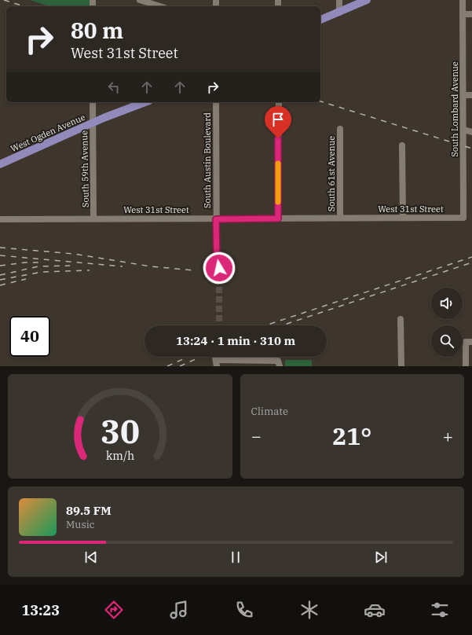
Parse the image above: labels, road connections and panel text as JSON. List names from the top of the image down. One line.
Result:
{"streets":{"main road":["West Ogden Avenue"],"street":["South Lombard Avenue","South Austin Boulevard","South 59th Avenue","South 61st Avenue","West 31st Street"]},"crossings":[["South Lombard Avenue","West 31st Street"],["West Ogden Avenue","South 59th Avenue"],["South Austin Boulevard","West 31st Street"],["South 59th Avenue","West 31st Street"],["South 61st Avenue","West 31st Street"]],"page":{"turn":["80 m","West 31st Street"],"limit":"40","trip":"13:24 · 1 min · 310 m","tile":"Climate","heat":["−","21°","+"],"song":["89.5 FM","Music"],"tabs":"13:23","gauge":["30","km/h"]}}
